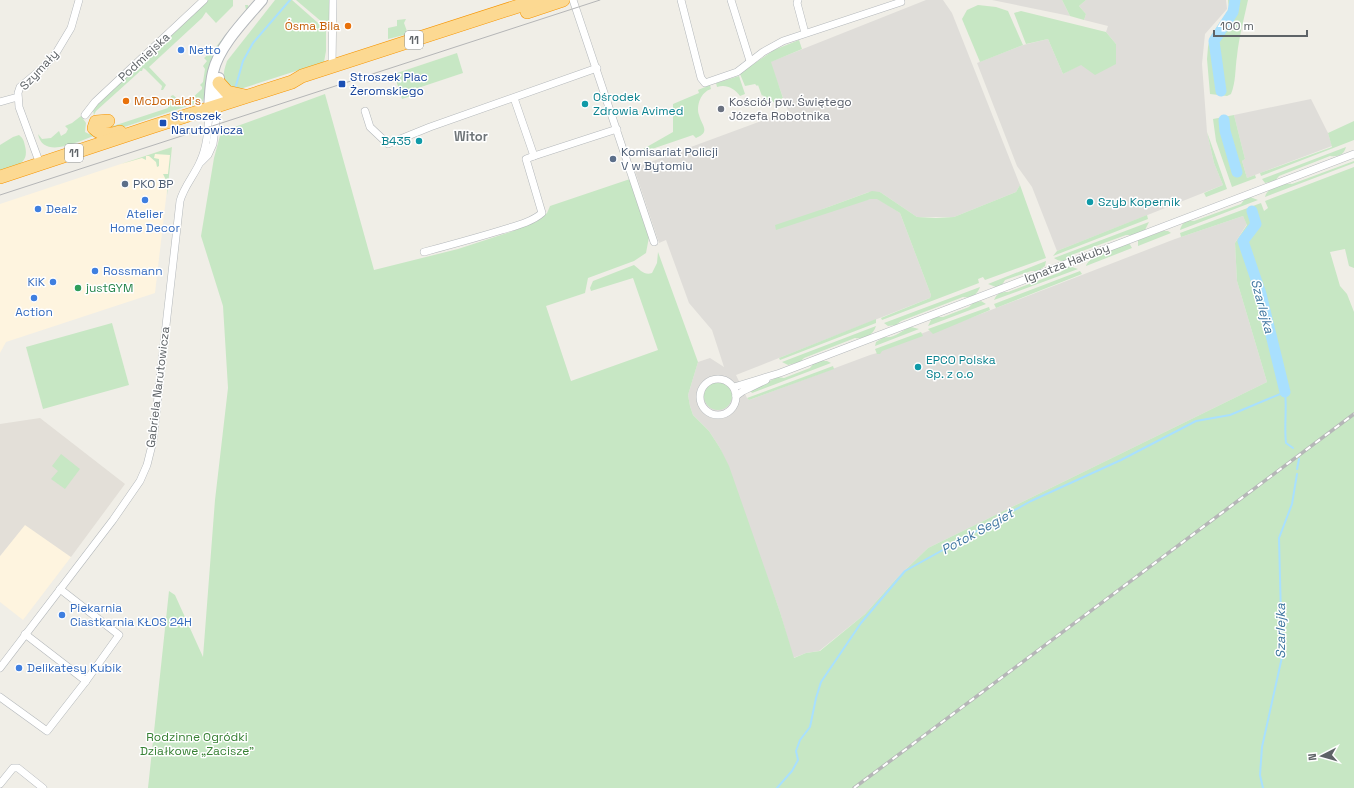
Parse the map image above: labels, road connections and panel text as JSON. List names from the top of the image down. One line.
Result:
{"streets":{"highway":["11"],"street":["Podmiejska","Szymały","Ignatza Hakuby","Gabriela Narutowicza"]},"crossings":[["11","Szymały"],["11","Gabriela Narutowicza"]],"districts":["Witor"],"water":["Szarlejka","Potok Segiet"],"parks":["Rodzinne Ogródki Działkowe „Zacisze”"],"places":{"other":["Ósma Bila","Netto","McDonald's","Ośrodek Zdrowia Avimed","Kościół pw. Świętego Józefa Robotnika","B435","Komisariat Policji V w Bytomiu","PKO BP","Atelier Home Decor","Szyb Kopernik","Dealz","Rossmann","KiK","justGYM","Action","EPCO Polska Sp. z o.o","Piekarnia Ciastkarnia KŁOS 24H","Delikatesy Kubik"],"transit":["Stroszek Plac Żeromskiego","Stroszek Narutowicza"]},"scale_bar":"100 m","north":"left"}
